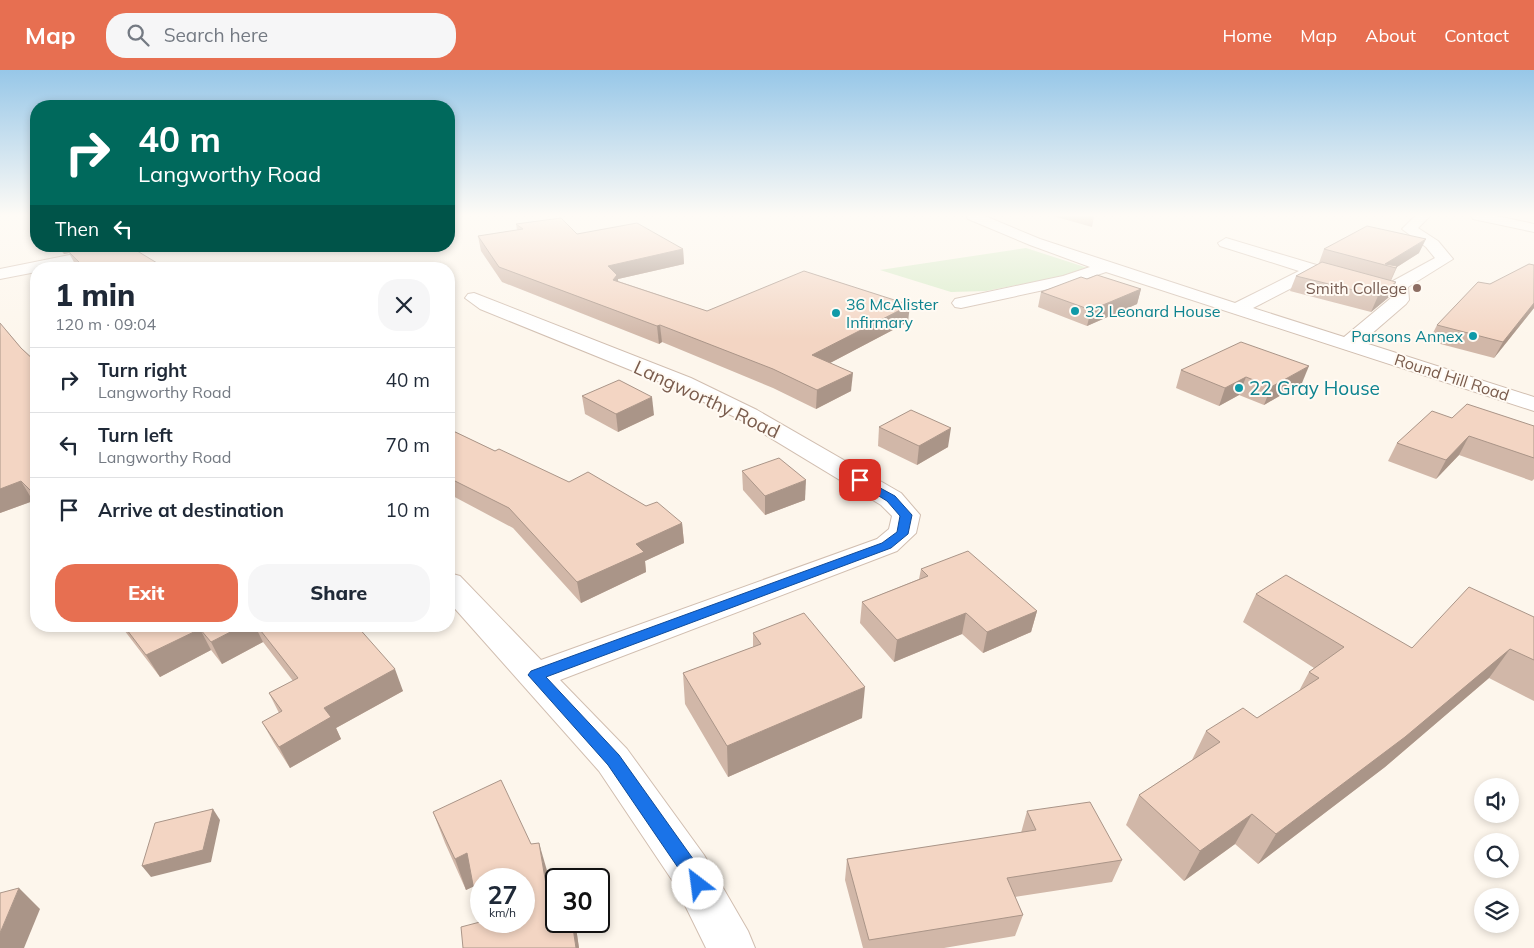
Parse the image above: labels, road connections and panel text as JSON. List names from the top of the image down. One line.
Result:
{"streets":{"street":["Round Hill Road","Langworthy Road"]},"places":["Smith College","32 Leonard House","36 McAlister Infirmary","Parsons Annex","22 Gray House"],"page":{"header":"Map","search":"Search here","nav":["Home","Map","About","Contact"],"turn":["40 m","Langworthy Road"],"then":"Then","heading":["1 min","120 m · 09:04"],"list":[{"name":"Turn right","note":"Langworthy Road","value":"40 m"},{"name":"Turn left","note":"Langworthy Road","value":"70 m"},{"name":"Arrive at destination","value":"10 m"}],"buttons":["Exit","Share"],"speed":"27 km/h","limit":"30"}}
